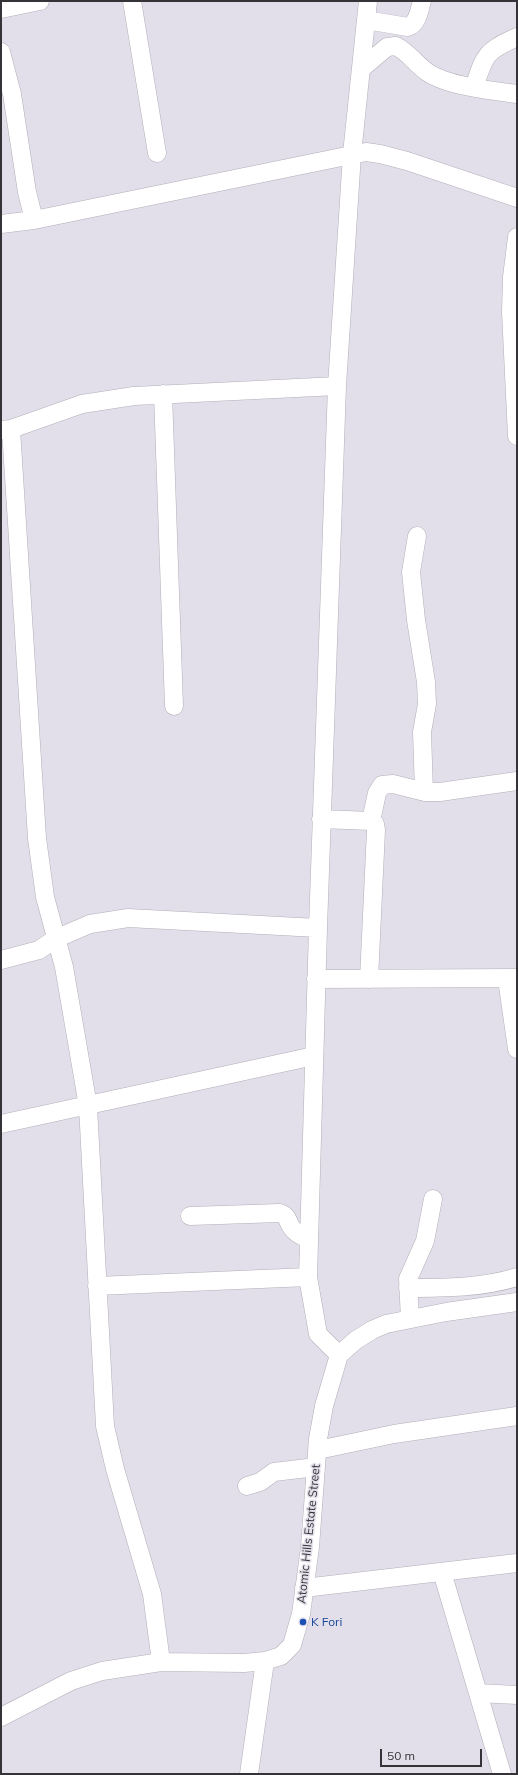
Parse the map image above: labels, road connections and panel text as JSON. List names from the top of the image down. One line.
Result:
{"streets":{"street":["Atomic Hills Estate Street"]},"places":["K Fori"],"scale_bar":"50 m"}
